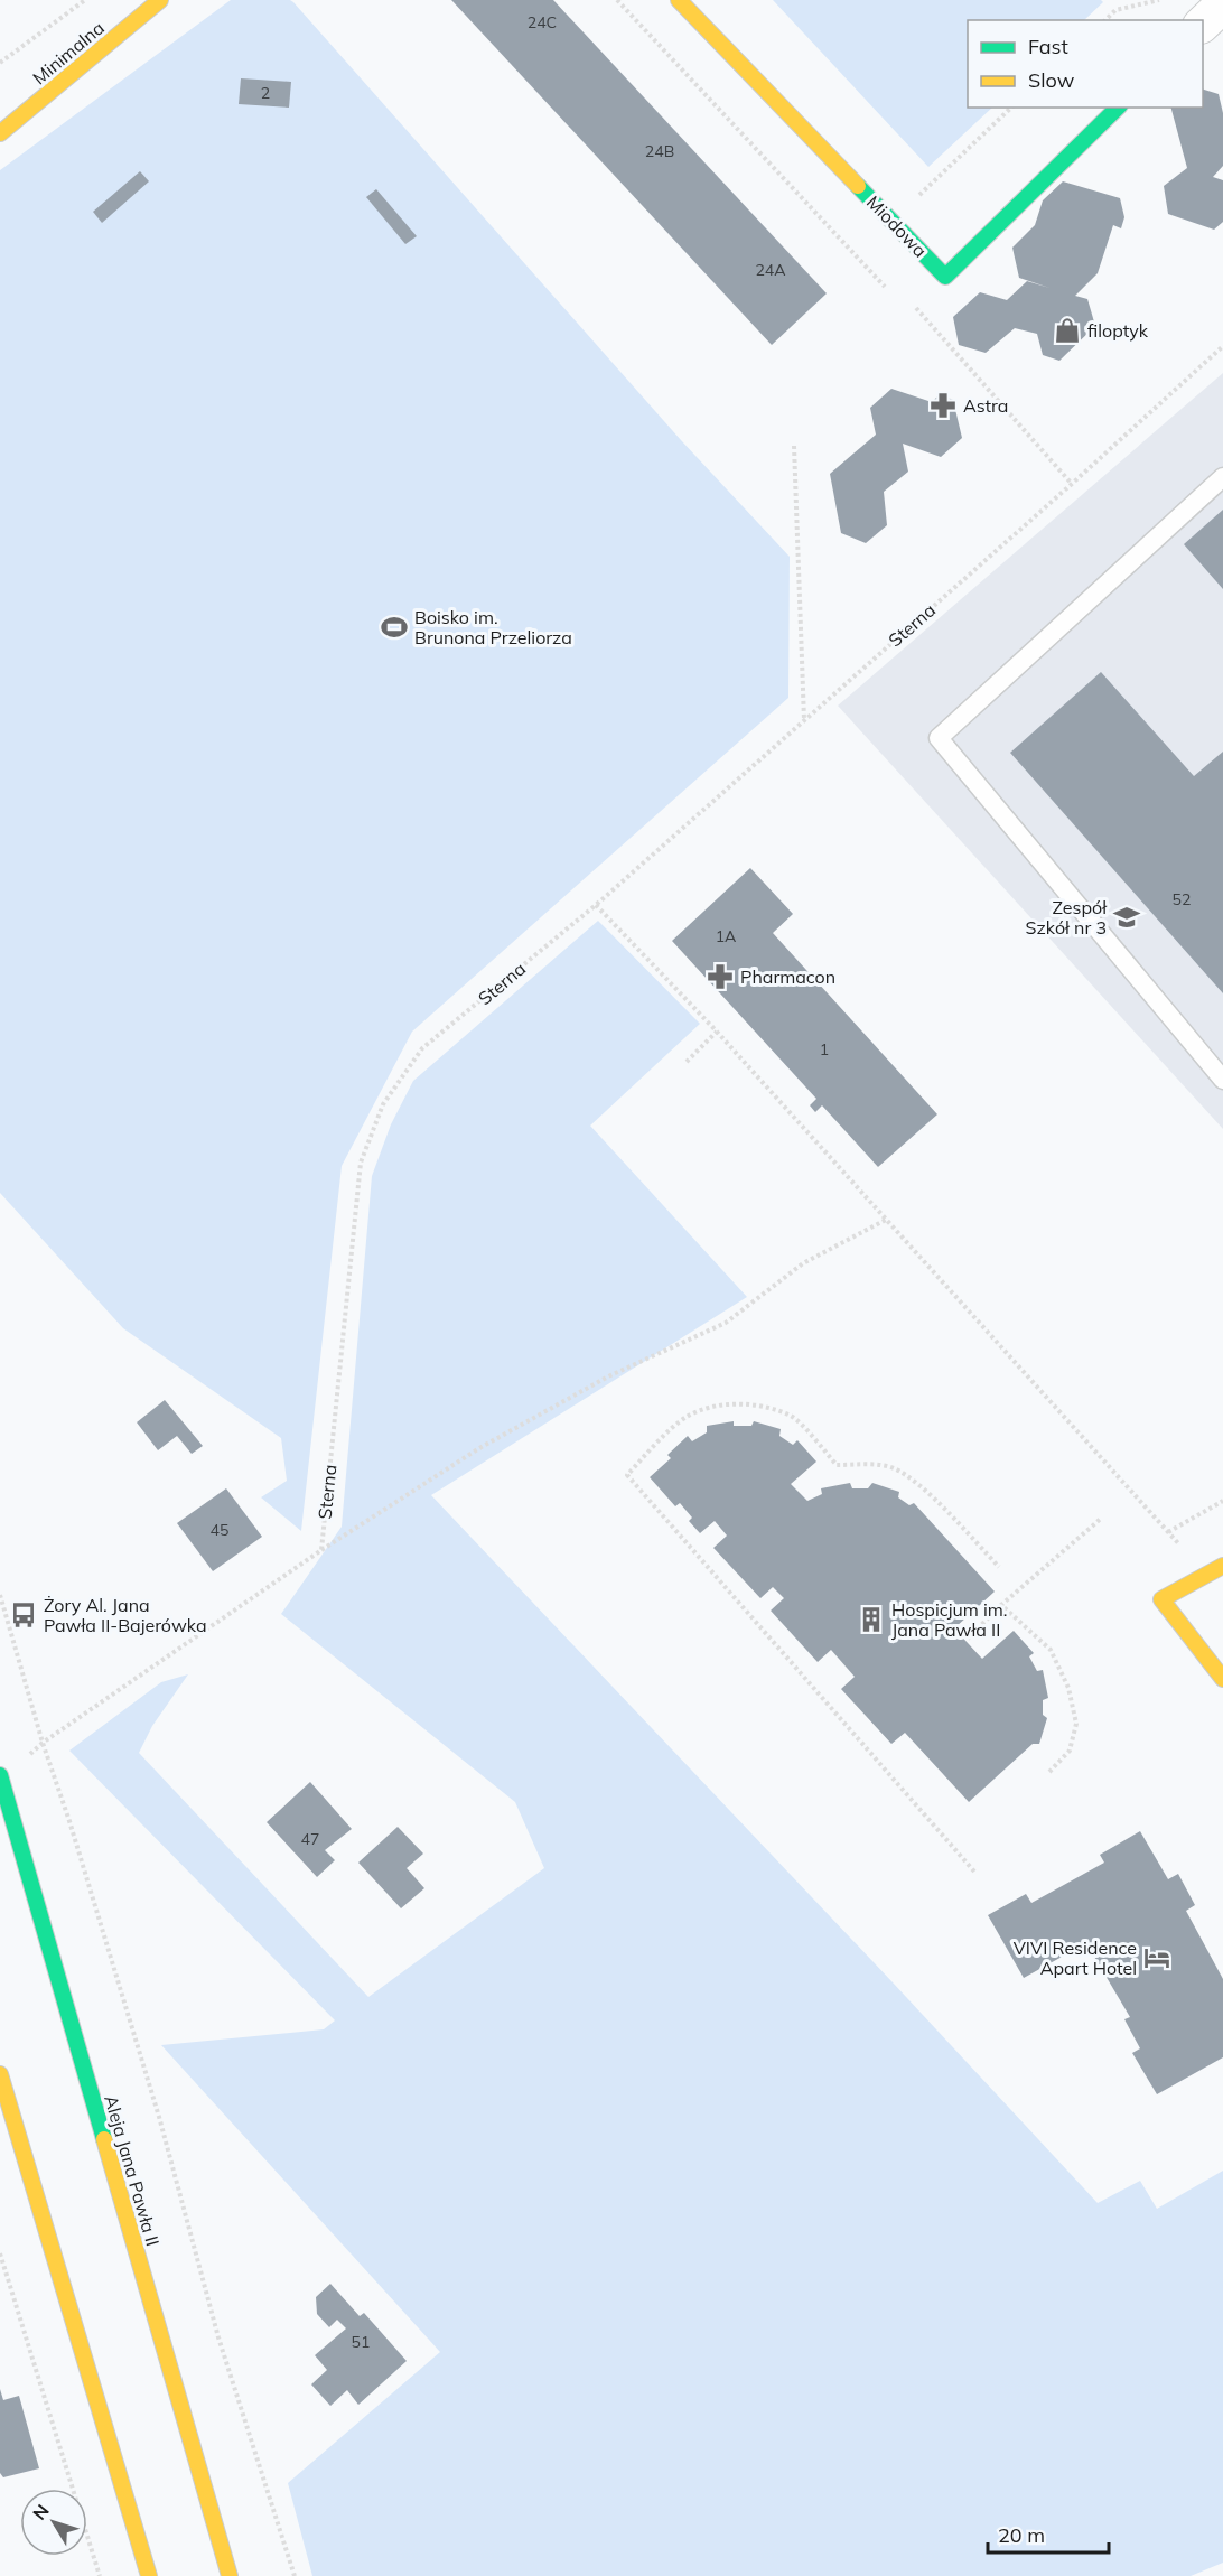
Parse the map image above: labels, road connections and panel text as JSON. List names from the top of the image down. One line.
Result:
{"streets":{"street":["Minimalna","Miodowa","Aleja Jana Pawła II"],"path":["Sterna"]},"places":{"shop":["filoptyk"],"pharmacy":["Astra","Pharmacon"],"sports":["Boisko im. Brunona Przeliorza"],"school or university":["Zespół Szkół nr 3"],"bus stop":["Żory Al. Jana Pawła II-Bajerówka"],"building":["Hospicjum im. Jana Pawła II"],"hotel":["VIVI Residence Apart Hotel"]},"house_numbers":["24C","2","24B","24A","52","1A","1","45","47","51"],"legend":["Fast","Slow"],"scale_bar":"20 m","north":"top left"}
